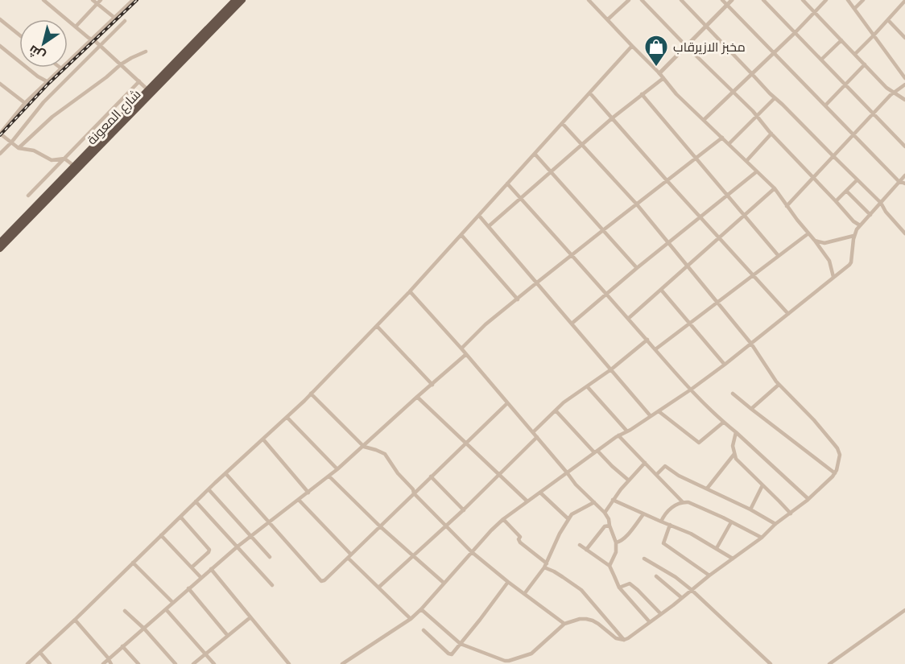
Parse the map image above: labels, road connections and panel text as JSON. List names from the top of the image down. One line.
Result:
{"streets":{"highway":["شارع المعونة"]},"places":{"shop":["مخبز الازيرقاب"]},"north":"bottom left"}
